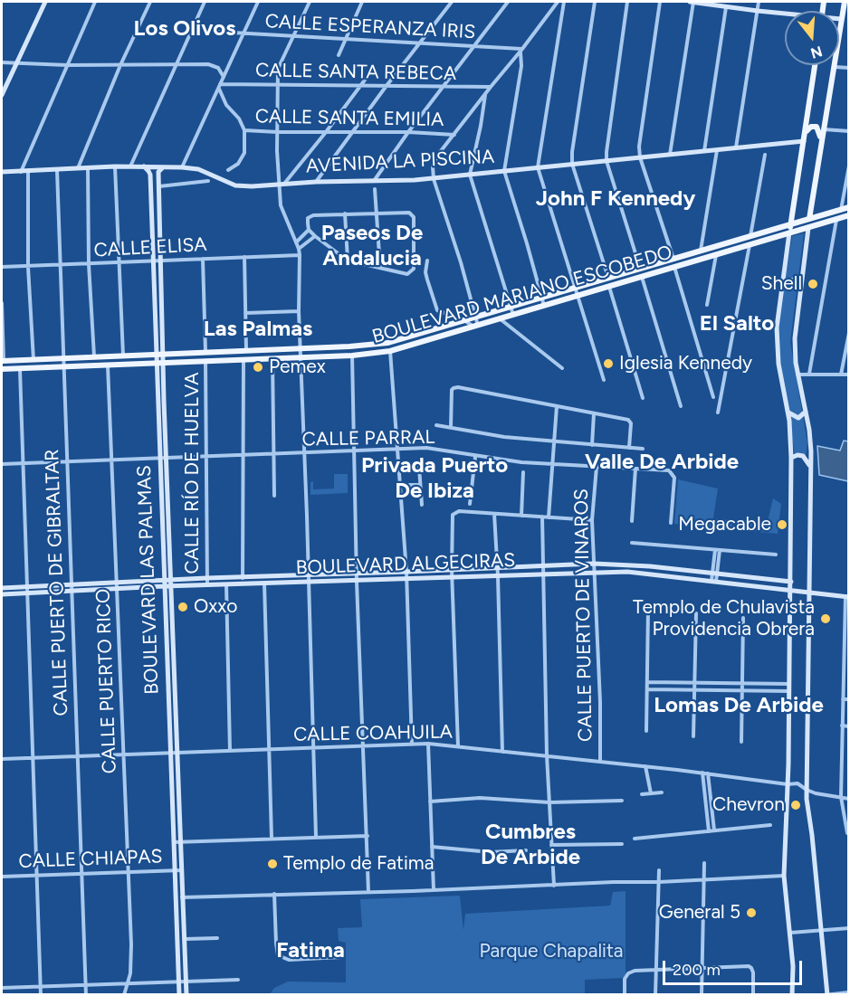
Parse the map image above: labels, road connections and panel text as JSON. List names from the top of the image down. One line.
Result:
{"streets":{"main road":["BOULEVARD MARIANO ESCOBEDO"],"street":["CALLE ESPERANZA IRIS","CALLE SANTA REBECA","CALLE SANTA EMILIA","AVENIDA LA PISCINA","CALLE ELISA","CALLE PARRAL","CALLE RÍO DE HUELVA","BOULEVARD ALGECIRAS","BOULEVARD LAS PALMAS","CALLE PUERTO DE GIBRALTAR","CALLE PUERTO DE VINAROS","CALLE PUERTO RICO","CALLE COAHUILA","CALLE CHIAPAS"]},"crossings":[["AVENIDA LA PISCINA","CALLE PUERTO DE GIBRALTAR"],["CALLE ELISA","BOULEVARD LAS PALMAS"],["CALLE ELISA","CALLE PUERTO DE GIBRALTAR"],["BOULEVARD MARIANO ESCOBEDO","CALLE RÍO DE HUELVA"],["BOULEVARD MARIANO ESCOBEDO","BOULEVARD LAS PALMAS"],["BOULEVARD MARIANO ESCOBEDO","CALLE PUERTO DE GIBRALTAR"],["BOULEVARD MARIANO ESCOBEDO","CALLE PUERTO RICO"],["CALLE PARRAL","CALLE RÍO DE HUELVA"],["CALLE PARRAL","BOULEVARD LAS PALMAS"],["CALLE PARRAL","CALLE PUERTO DE GIBRALTAR"],["CALLE PARRAL","CALLE PUERTO DE VINAROS"],["CALLE PARRAL","CALLE PUERTO RICO"],["CALLE RÍO DE HUELVA","BOULEVARD ALGECIRAS"],["BOULEVARD ALGECIRAS","BOULEVARD LAS PALMAS"],["BOULEVARD ALGECIRAS","CALLE PUERTO DE GIBRALTAR"],["BOULEVARD ALGECIRAS","CALLE PUERTO DE VINAROS"],["BOULEVARD ALGECIRAS","CALLE PUERTO RICO"],["BOULEVARD LAS PALMAS","CALLE COAHUILA"],["BOULEVARD LAS PALMAS","CALLE CHIAPAS"],["CALLE PUERTO DE GIBRALTAR","CALLE COAHUILA"],["CALLE PUERTO DE GIBRALTAR","CALLE CHIAPAS"],["CALLE PUERTO DE VINAROS","CALLE COAHUILA"],["CALLE PUERTO RICO","CALLE COAHUILA"],["CALLE PUERTO RICO","CALLE CHIAPAS"]],"districts":["Los Olivos","John F Kennedy","Paseos De Andalucia","El Salto","Las Palmas","Valle De Arbide","Privada Puerto De Ibiza","Lomas De Arbide","Cumbres De Arbide","Fatima"],"parks":["Parque Chapalita"],"places":["Shell","Iglesia Kennedy","Pemex","Megacable","Oxxo","Templo de Chulavista Providencia Obrera","Chevron","Templo de Fatima","General 5"],"scale_bar":"200 m","north":"bottom"}
